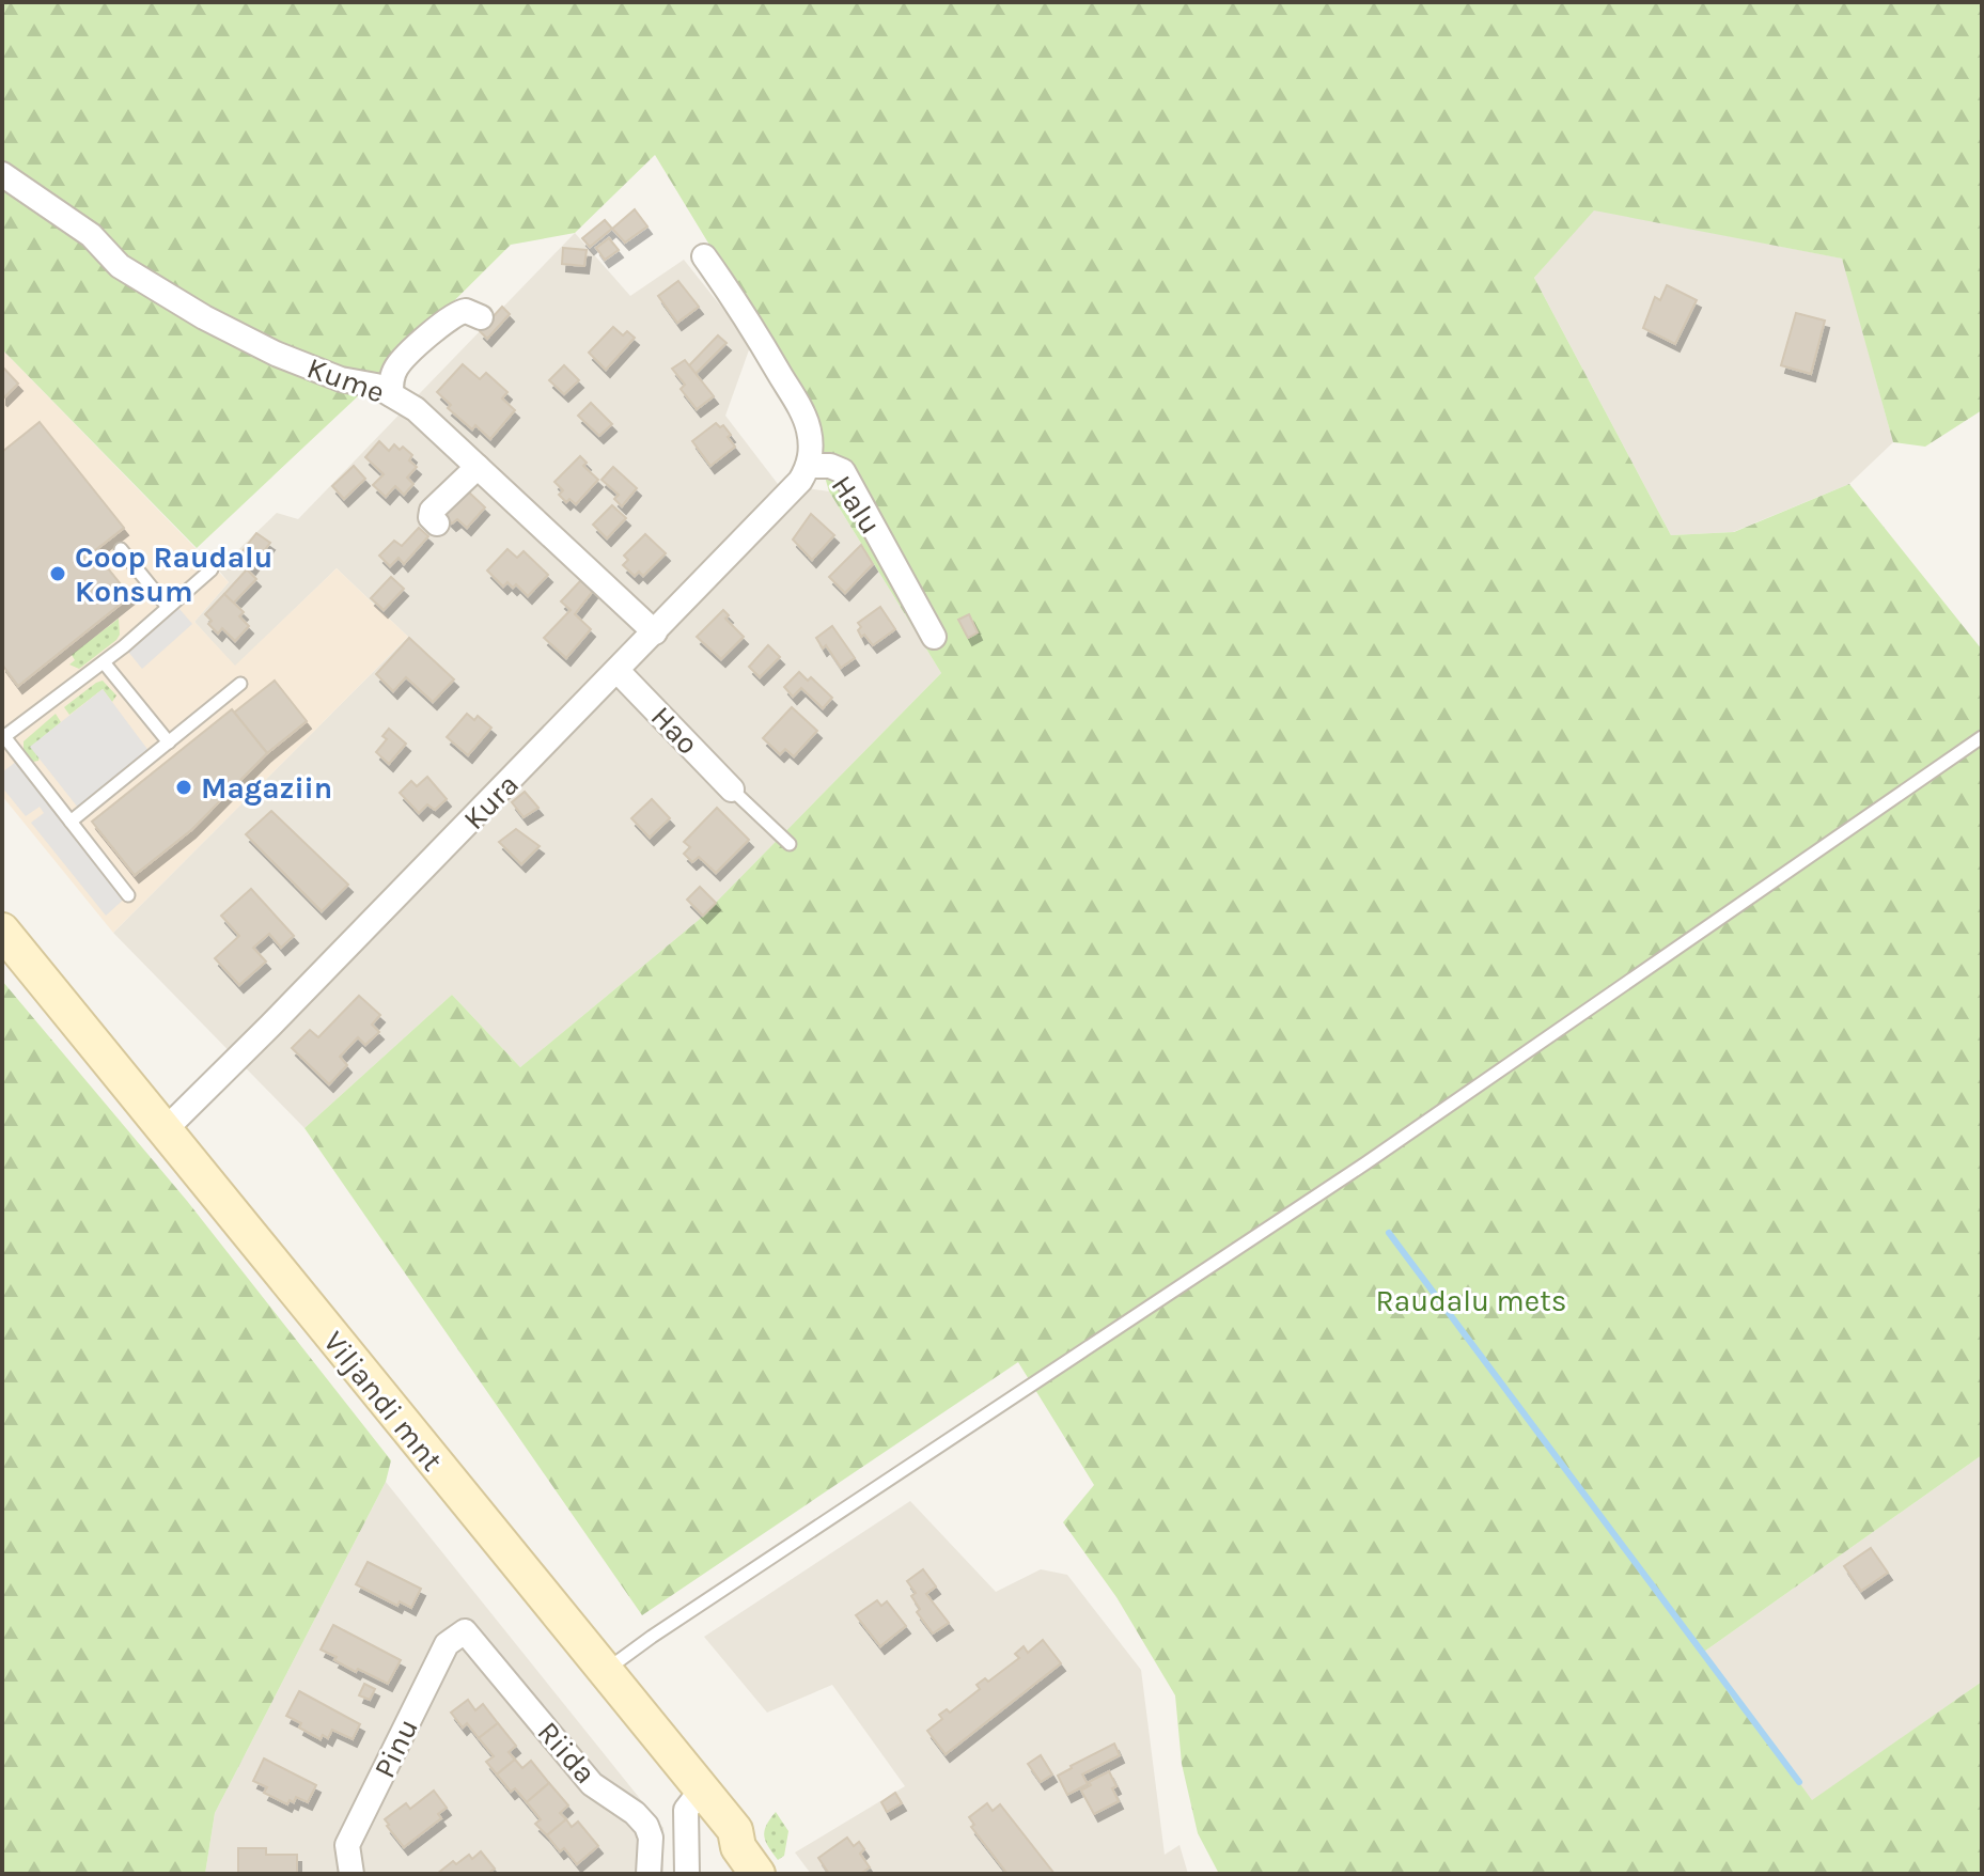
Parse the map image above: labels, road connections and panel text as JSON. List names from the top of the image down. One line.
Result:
{"streets":{"main road":["Viljandi mnt"],"street":["Kume","Halu","Hao","Kura","Pinu","Riida"]},"crossings":[["Kume","Kura"],["Halu","Kura"],["Hao","Kura"],["Kura","Viljandi mnt"],["Pinu","Riida"]],"parks":["Raudalu mets"],"places":["Coop Raudalu Konsum","Magaziin"]}
